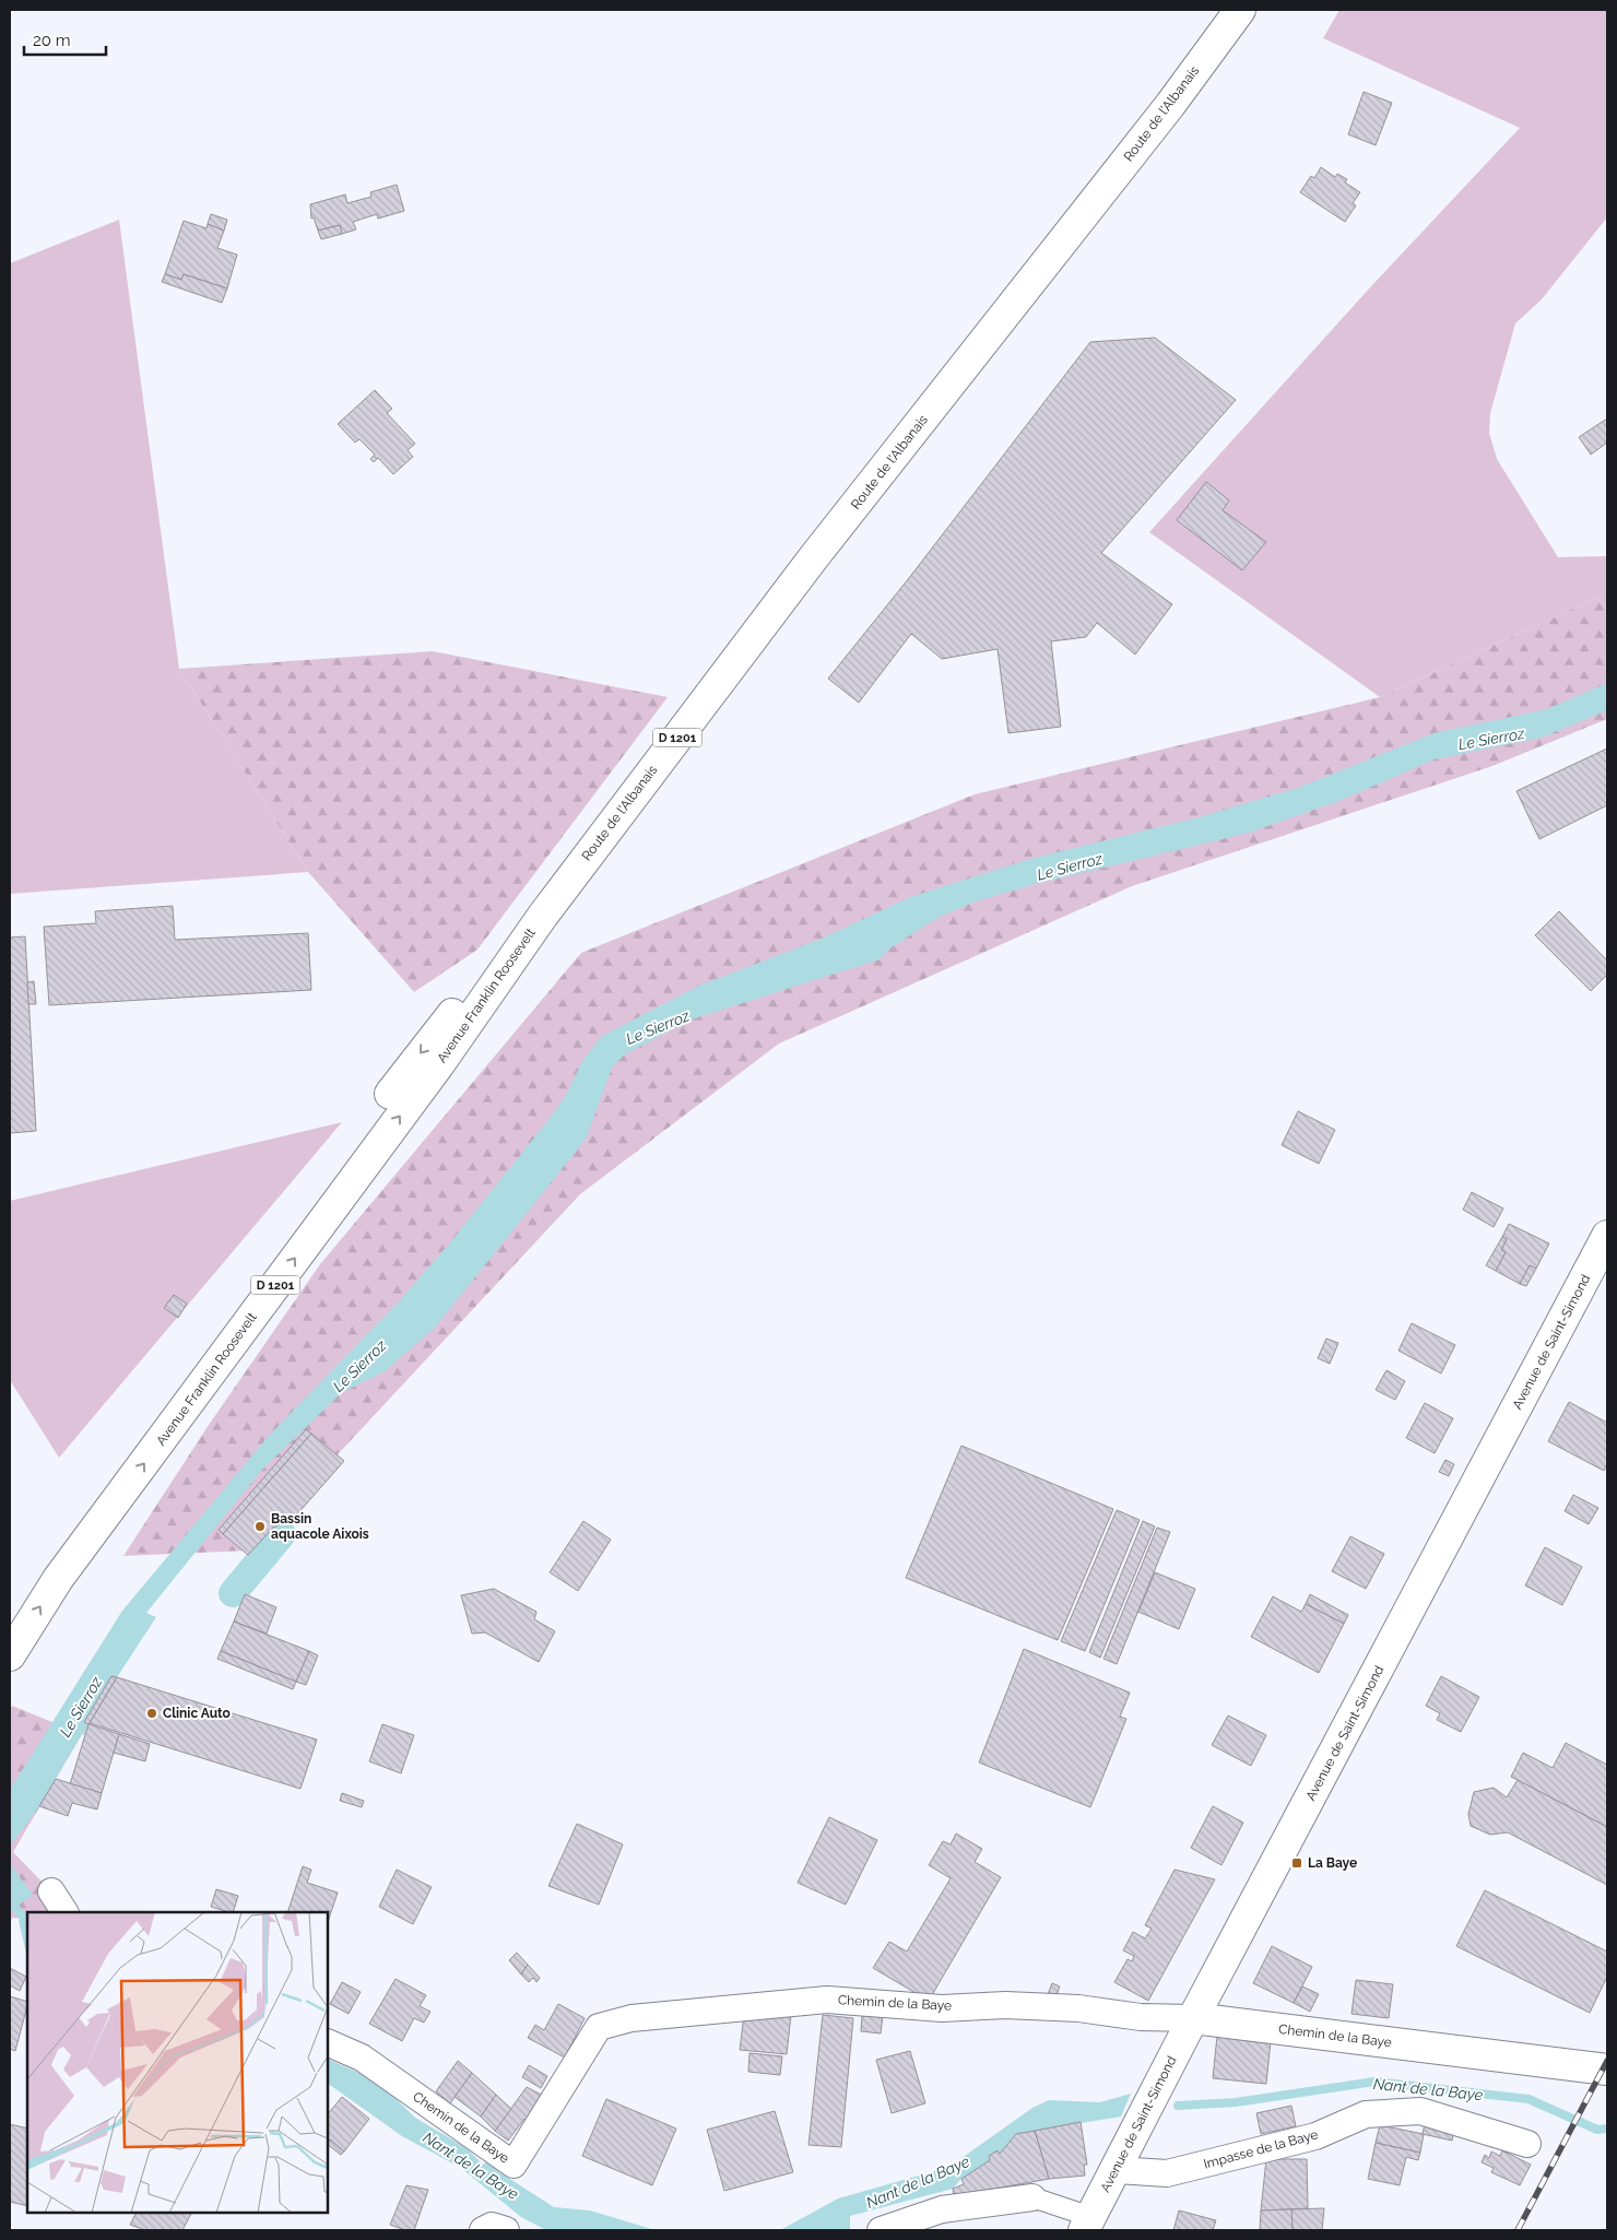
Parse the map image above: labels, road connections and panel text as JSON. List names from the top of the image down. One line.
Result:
{"streets":{"main road":["Route de l'Albanais","D 1201","Avenue Franklin Roosevelt","Avenue de Saint-Simond","Chemin de la Baye"],"street":["Impasse de la Baye"]},"crossings":[["Route de l'Albanais","Avenue Franklin Roosevelt"],["Avenue de Saint-Simond","Chemin de la Baye"],["Avenue de Saint-Simond","Impasse de la Baye"]],"water":["Le Sierroz","Nant de la Baye"],"places":{"other":["Bassin aquacole Aixois","Clinic Auto"],"transit":["La Baye"]},"scale_bar":"20 m"}
